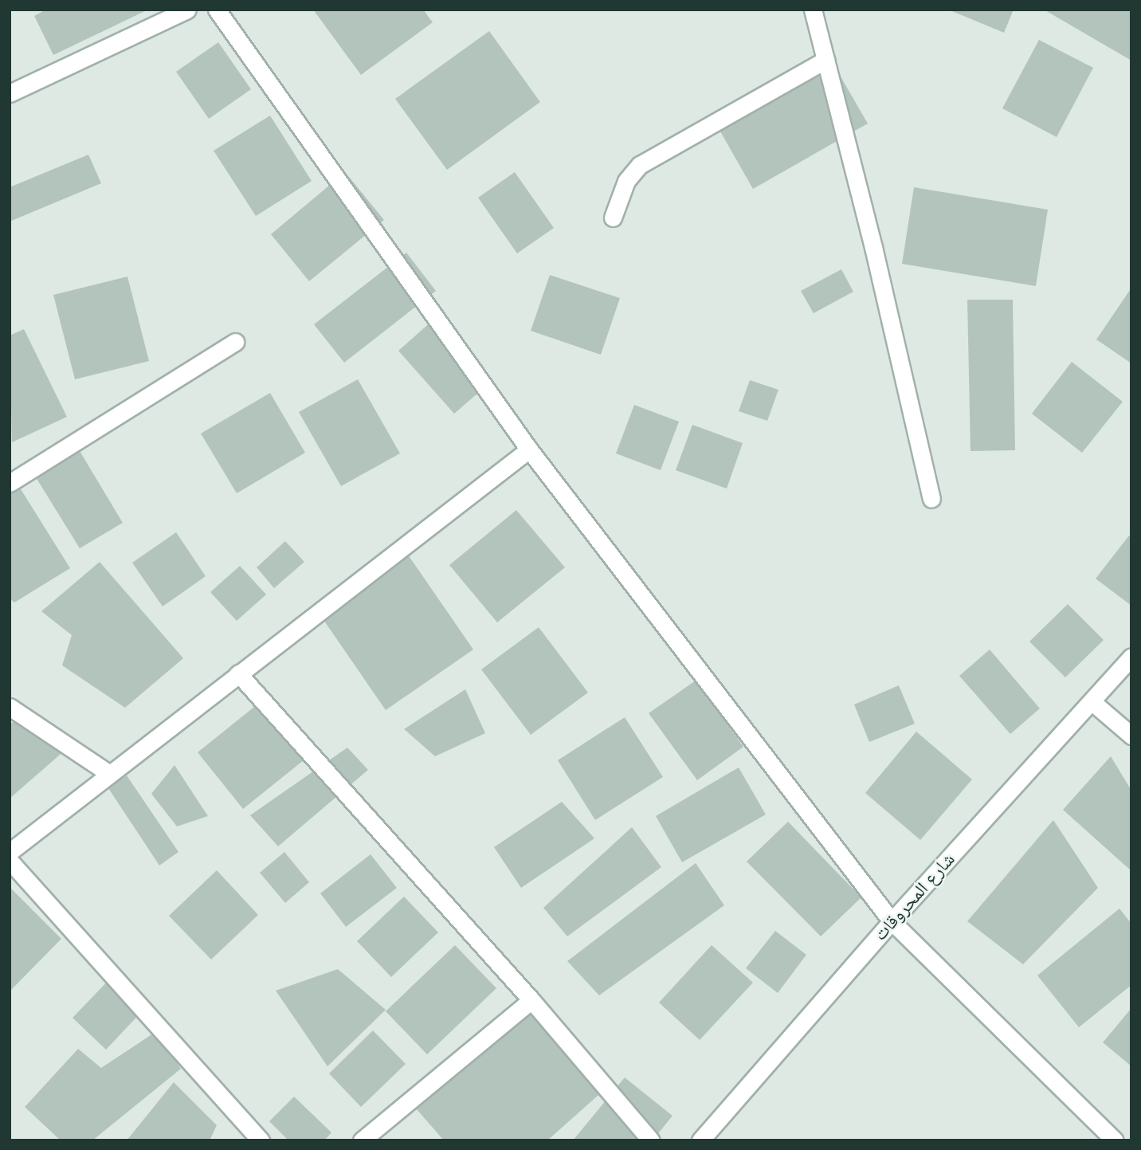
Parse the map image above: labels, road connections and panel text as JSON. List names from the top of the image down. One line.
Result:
{"streets":{"street":["شارع المحروقات"]}}
